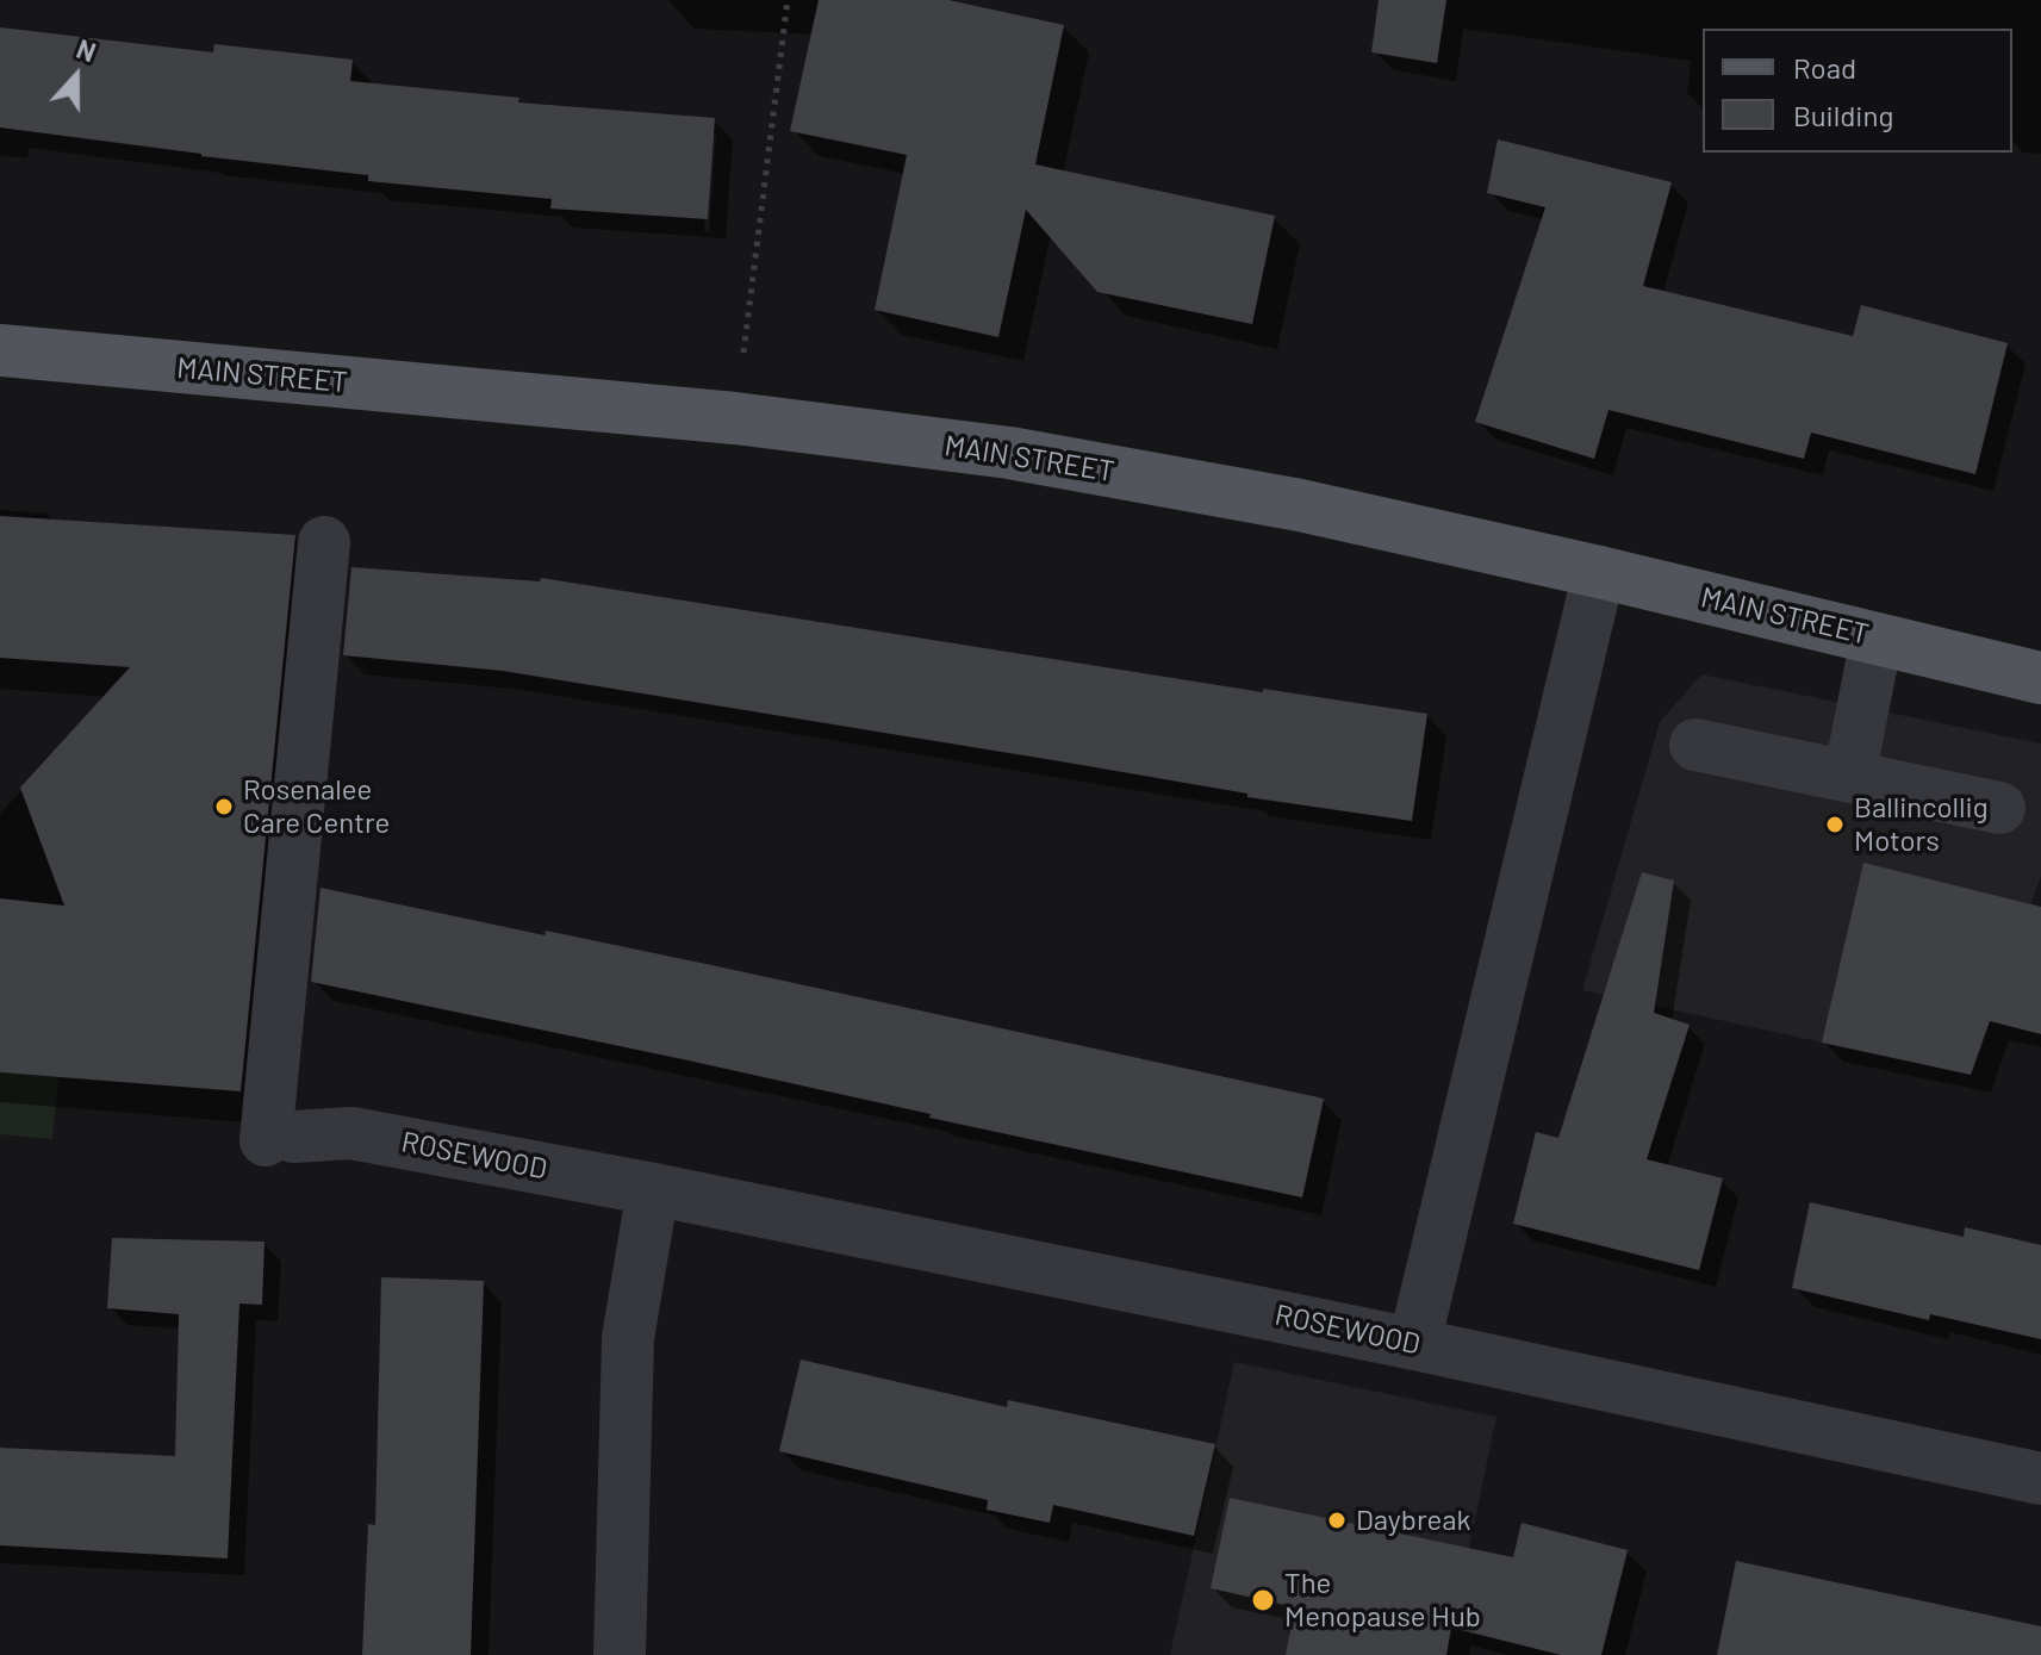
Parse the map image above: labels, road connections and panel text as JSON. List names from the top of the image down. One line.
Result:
{"streets":{"main road":["MAIN STREET"],"street":["ROSEWOOD"]},"places":["Rosenalee Care Centre","Ballincollig Motors","Daybreak","The Menopause Hub"],"legend":["Road","Building"],"north":"top"}
